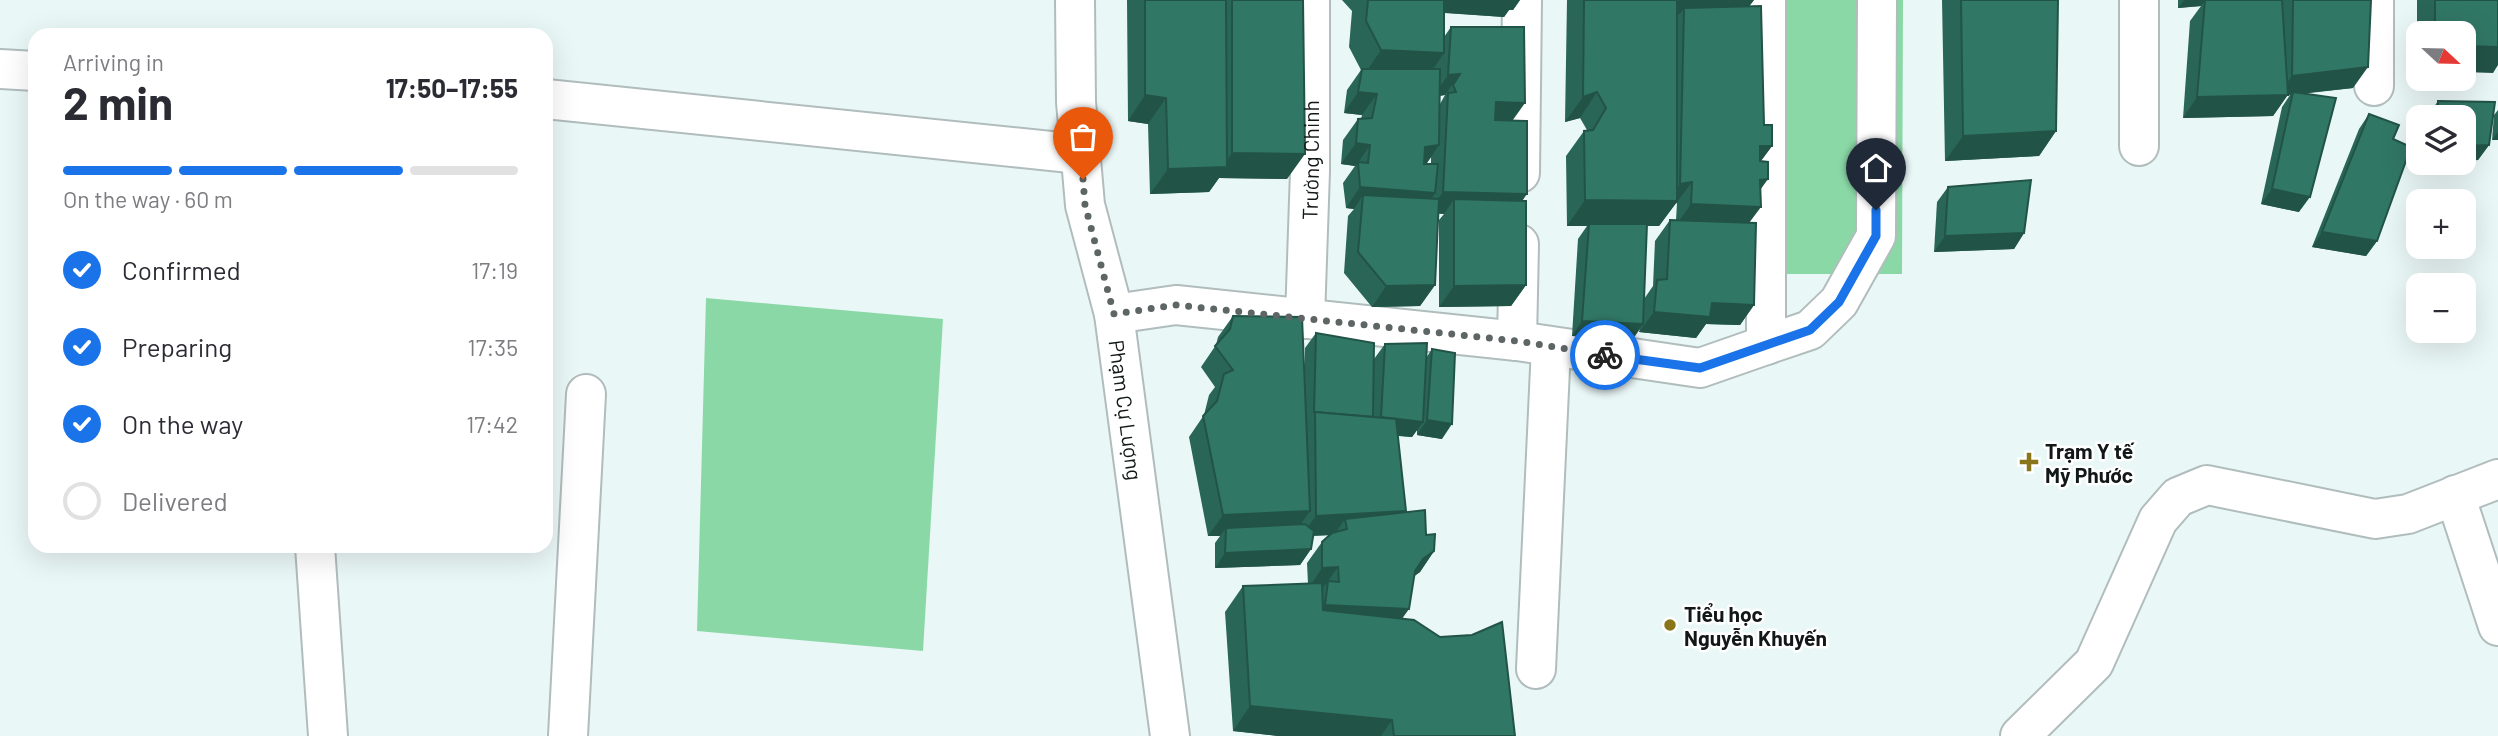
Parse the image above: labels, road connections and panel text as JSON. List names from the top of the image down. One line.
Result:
{"streets":{"street":["Trường Chinh","Phạm Cự Lượng"]},"places":{"health":["Trạm Y tế Mỹ Phước"],"other":["Tiểu học Nguyễn Khuyến"]},"north":"right","page":{"map_buttons":["+","−"],"heading":["2 min","Arriving in","17:50–17:55"],"bar":"On the way · 60 m","list":[["Confirmed","17:19"],["Preparing","17:35"],["On the way","17:42"],"Delivered"]}}
